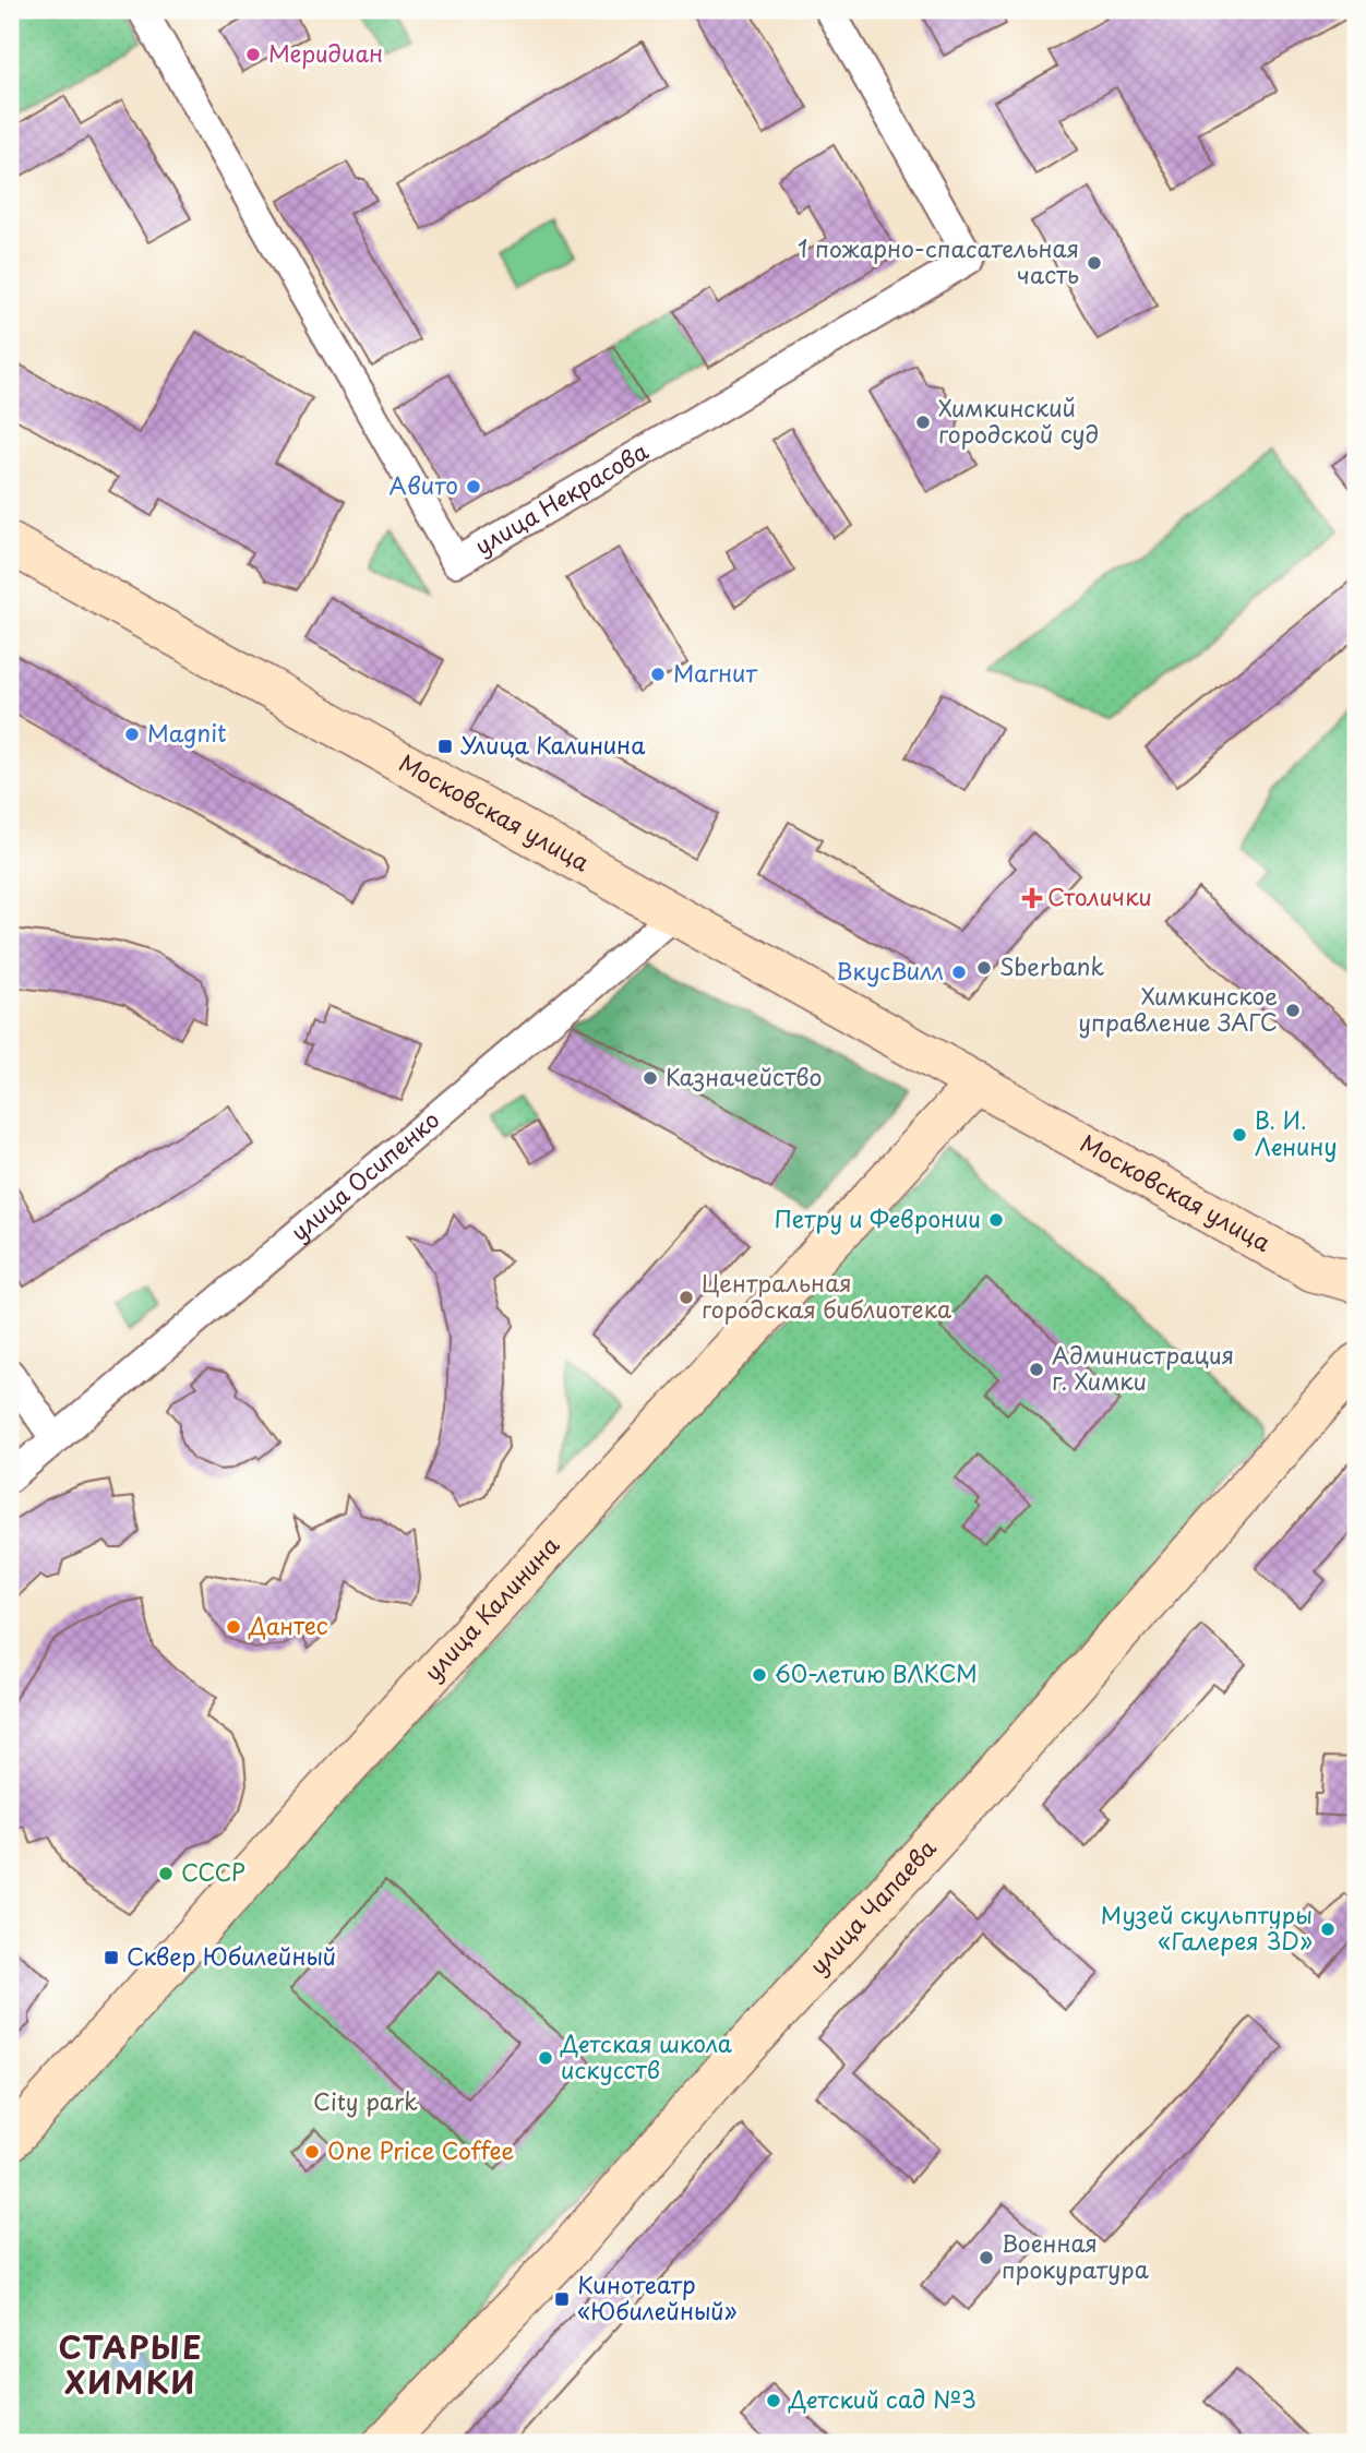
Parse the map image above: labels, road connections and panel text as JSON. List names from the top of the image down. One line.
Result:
{"streets":{"street":["улица Некрасова","Московская улица","улица Осипенко","улица Калинина","улица Чапаева"]},"crossings":[["Московская улица","улица Осипенко"],["Московская улица","улица Калинина"]],"districts":["СТАРЫЕ ХИМКИ"],"parks":["City park"],"places":{"other":["Меридиан","1 пожарно-спасательная часть","Химкинский городской суд","Авито","Магнит","Magnit","Sberbank","ВкусВилл","Химкинское управление ЗАГС","Казначейство","В. И. Ленину","Петру и Февронии","Центральная городская библиотека","Администрация г. Химки","Дантес","60-летию ВЛКСМ","СССР","Музей скульптуры «Галерея 3D»","Детская школа искусств","One Price Coffee","Военная прокуратура","Детский сад №3"],"transit":["Улица Калинина","Сквер Юбилейный","Кинотеатр «Юбилейный»"],"health":["Столички"]}}
